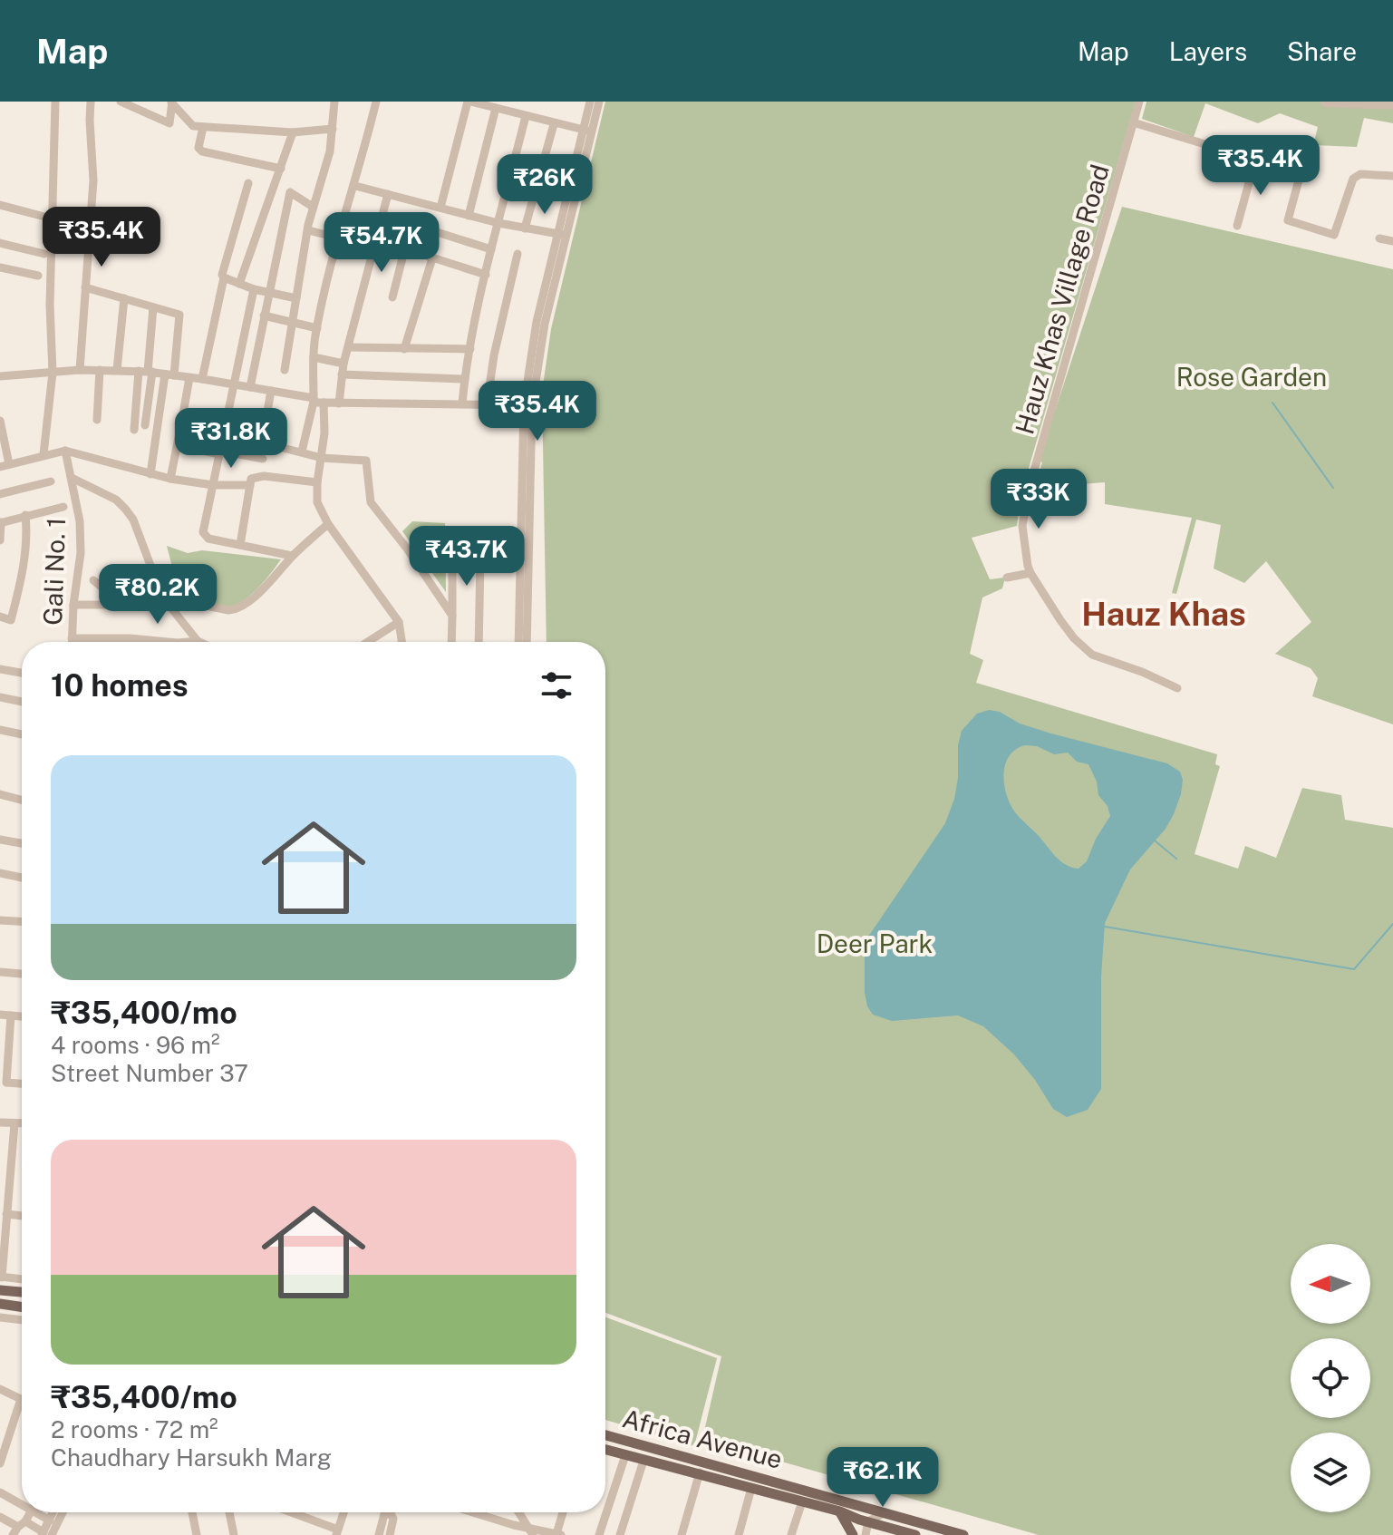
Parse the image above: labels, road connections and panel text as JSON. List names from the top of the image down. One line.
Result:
{"streets":{"main road":["Africa Avenue"],"street":["Hauz Khas Village Road","Gali No. 1"]},"districts":["Hauz Khas"],"parks":["Rose Garden","Deer Park"],"north":"left","page":{"header":"Map","nav":["Map","Layers","Share"],"price":["₹35.4K","₹26K","₹35.4K","₹54.7K","₹35.4K","₹31.8K","₹33K","₹43.7K","₹80.2K","₹62.1K"],"heading":"10 homes","list":[{"name":"₹35,400/mo","note":"4 rooms · 96 m² · Street Number 37"},{"name":"₹35,400/mo","note":"2 rooms · 72 m² · Chaudhary Harsukh Marg"}]}}
